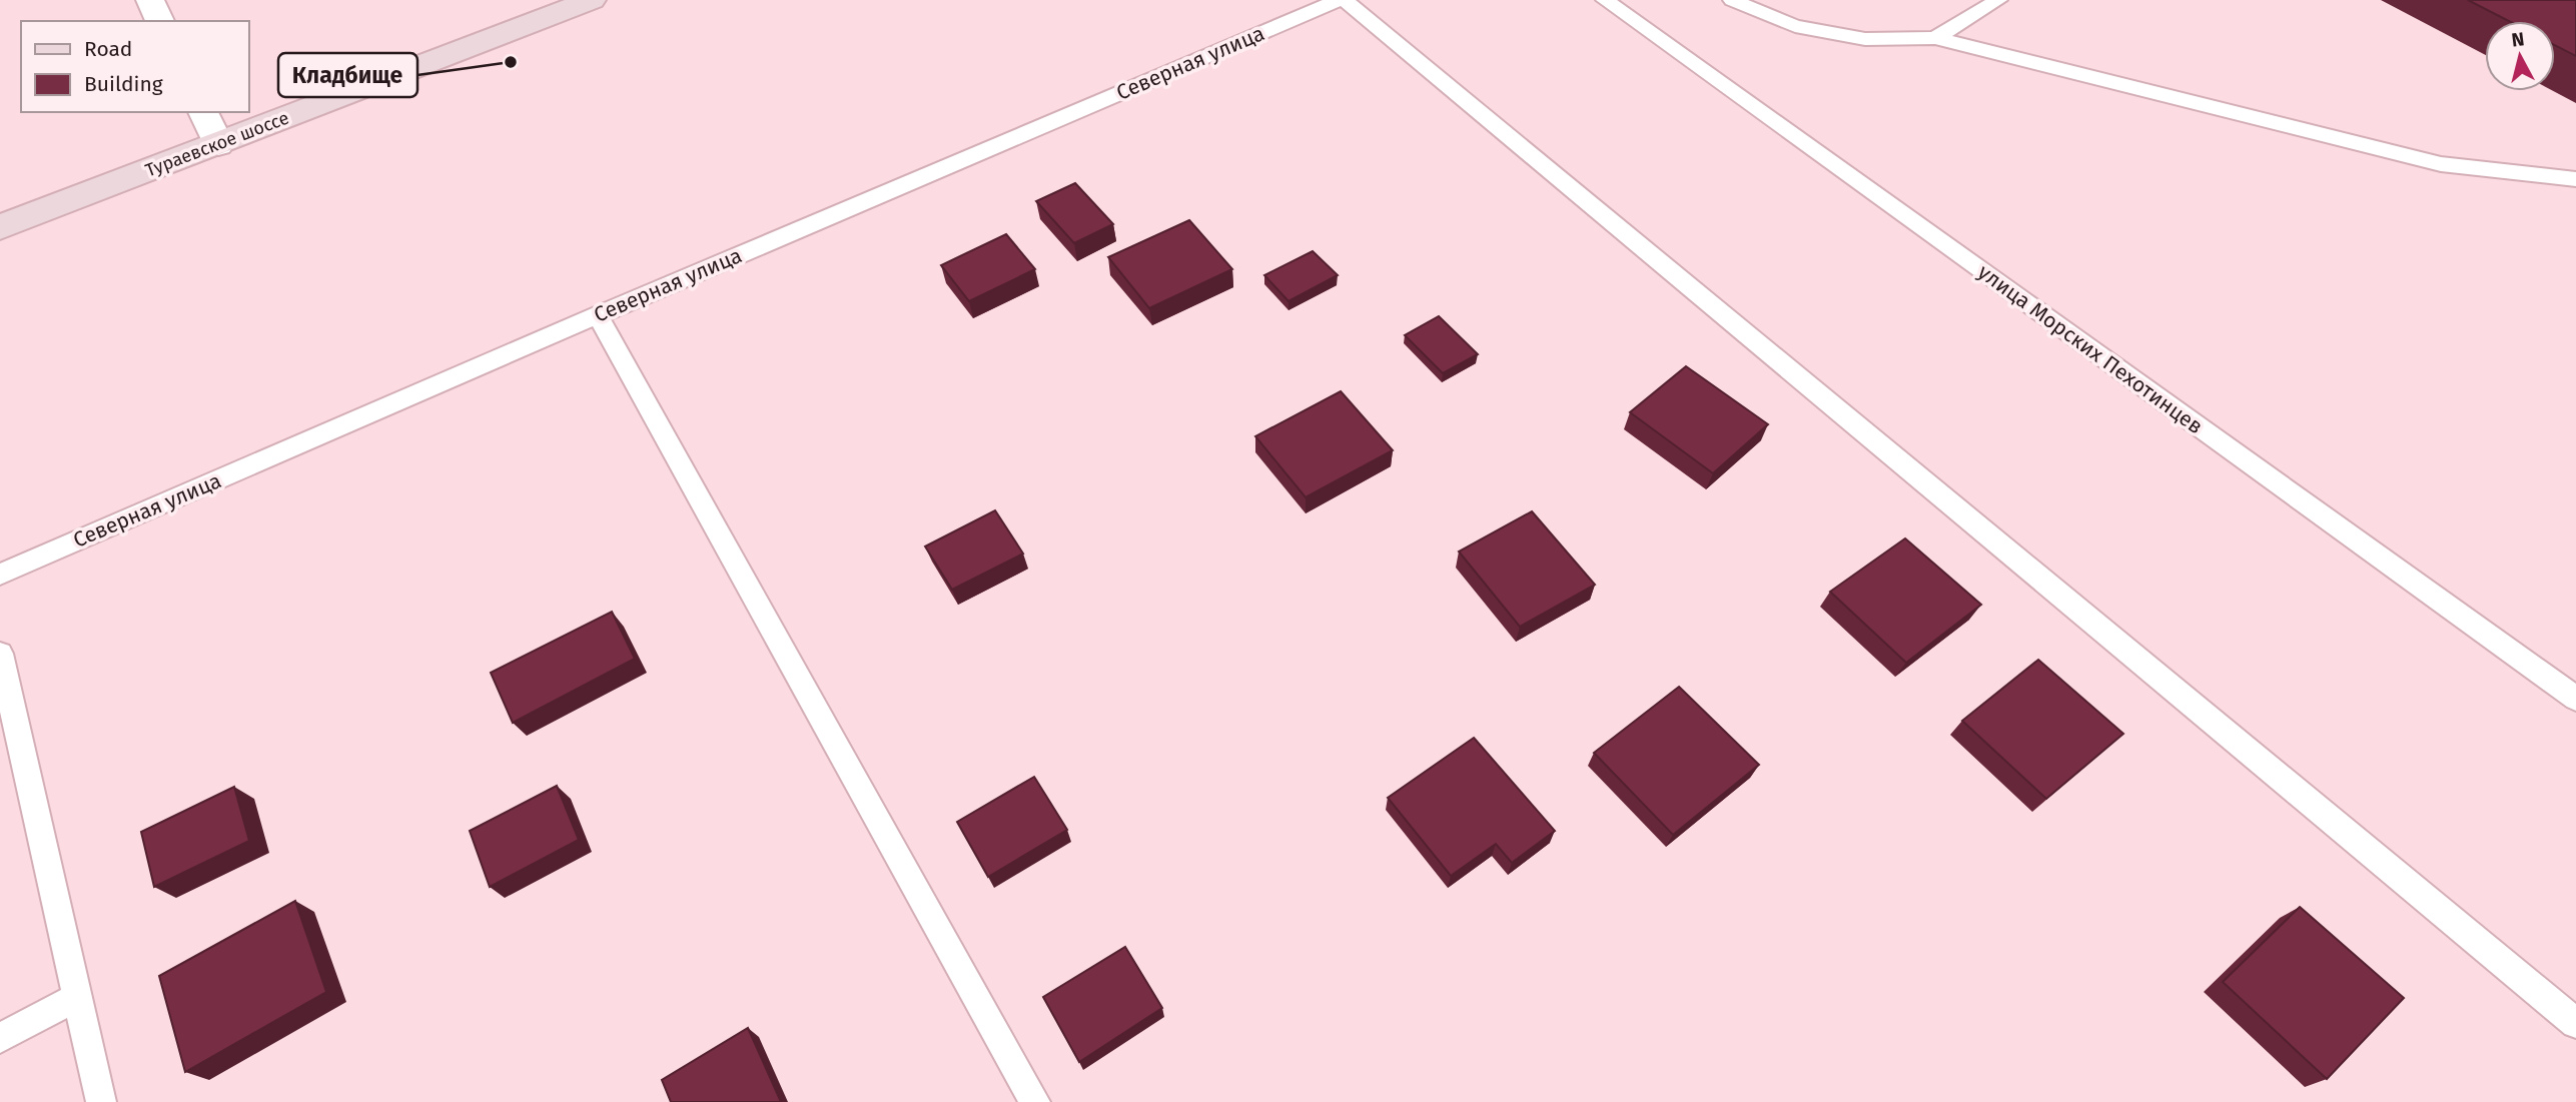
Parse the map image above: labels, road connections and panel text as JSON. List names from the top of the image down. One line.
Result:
{"streets":{"main road":["Тураевское шоссе"],"lane":["Северная улица","улица Морских Пехотинцев"]},"places":["Кладбище"],"legend":["Road","Building"],"north":"top"}
